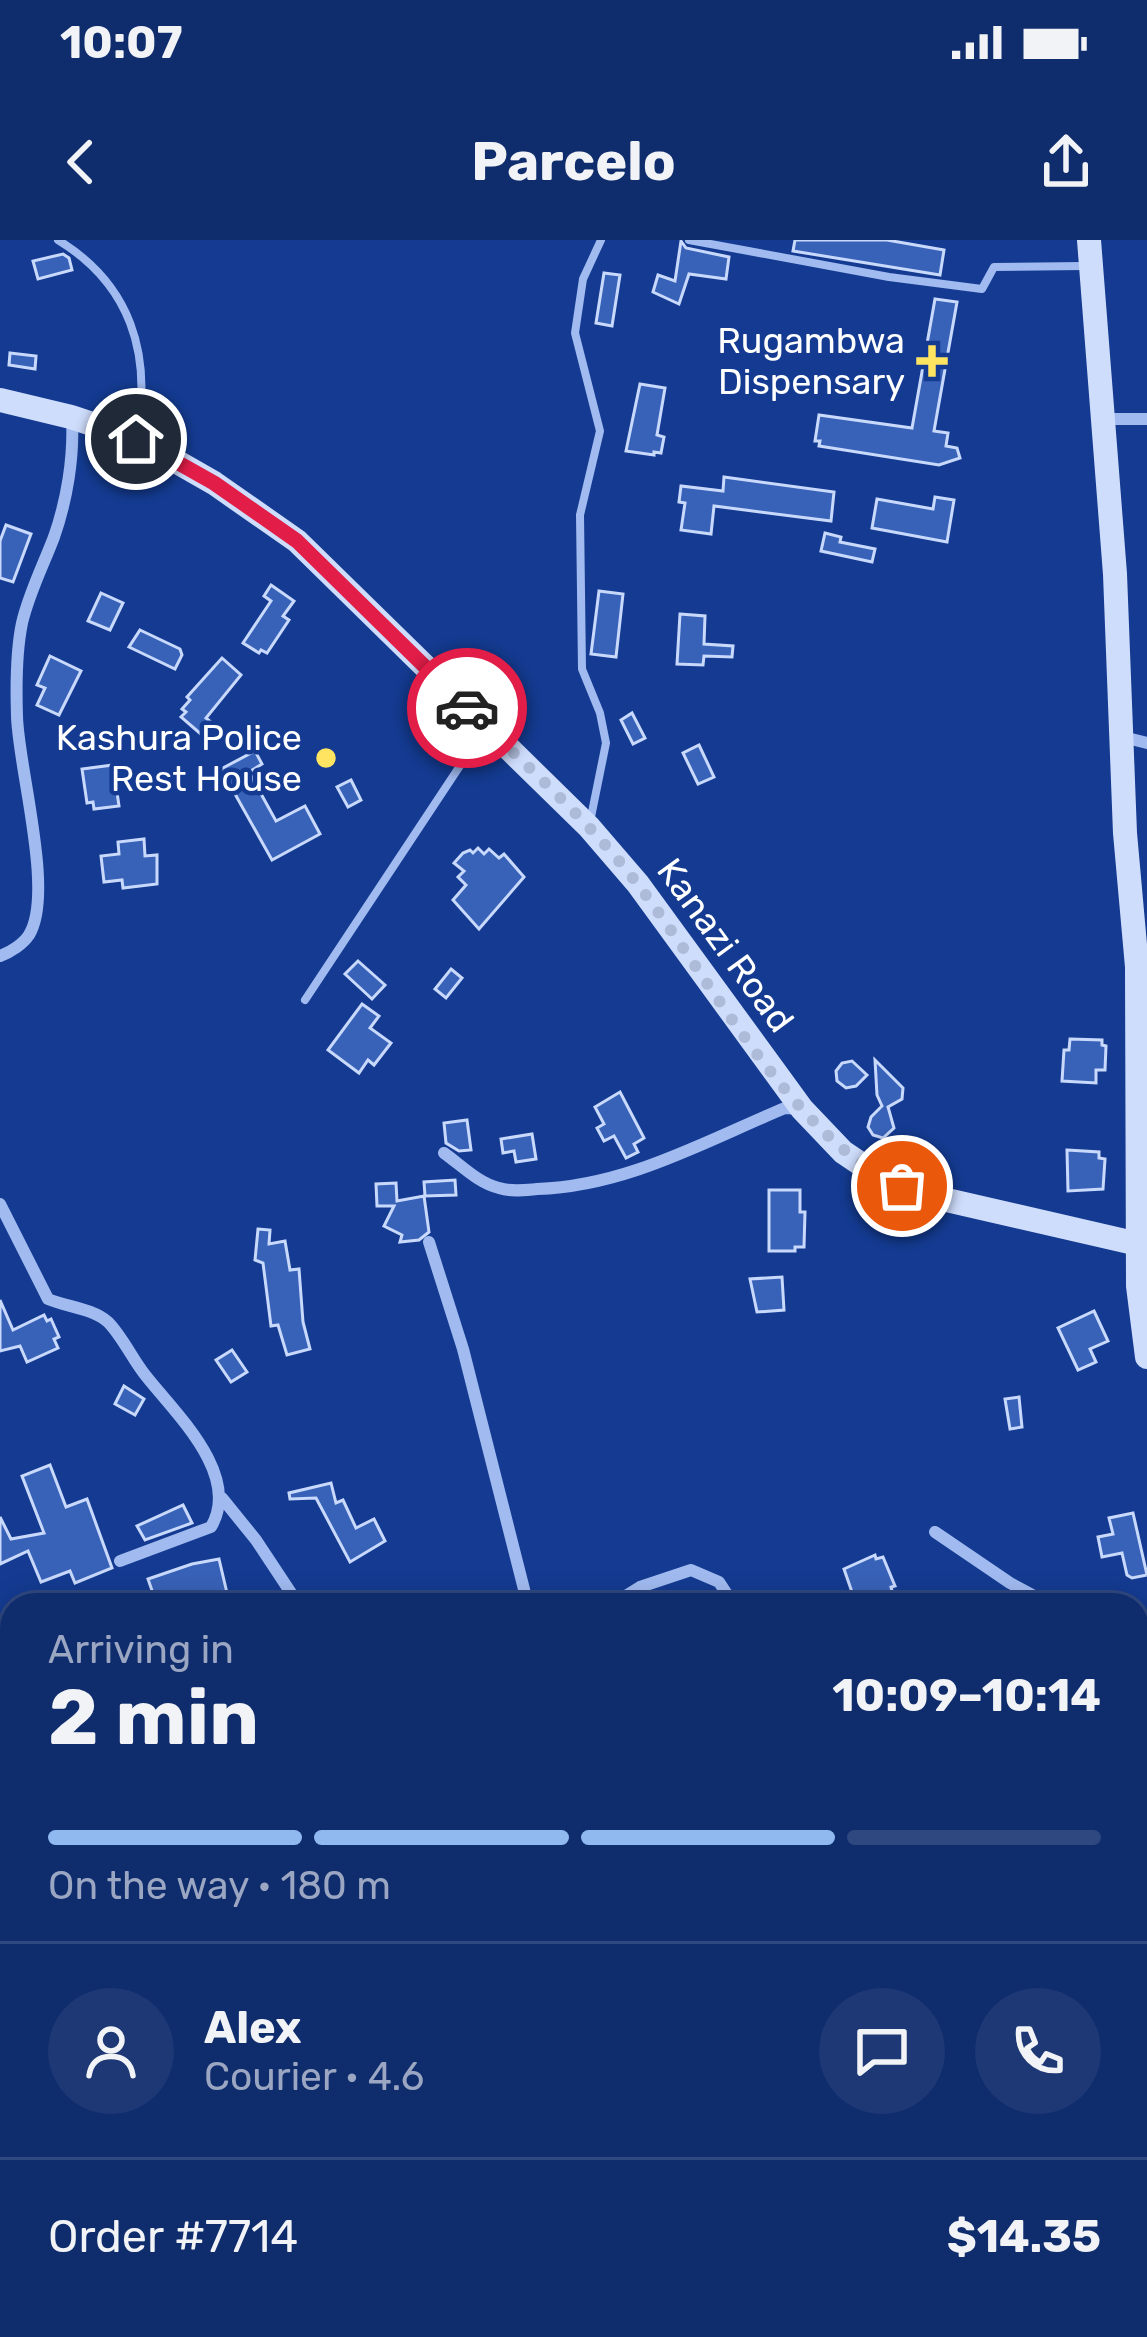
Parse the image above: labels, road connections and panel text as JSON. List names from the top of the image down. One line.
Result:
{"streets":{"main road":["Kanazi Road"]},"places":{"health":["Rugambwa Dispensary"],"other":["Kashura Police Rest House"]},"page":{"status":"10:07","header":"Parcelo","heading":["2 min","Arriving in","10:09–10:14"],"panel":["Alex","Courier · 4.6","Order #7714","$14.35"],"bar":"On the way · 180 m"}}
